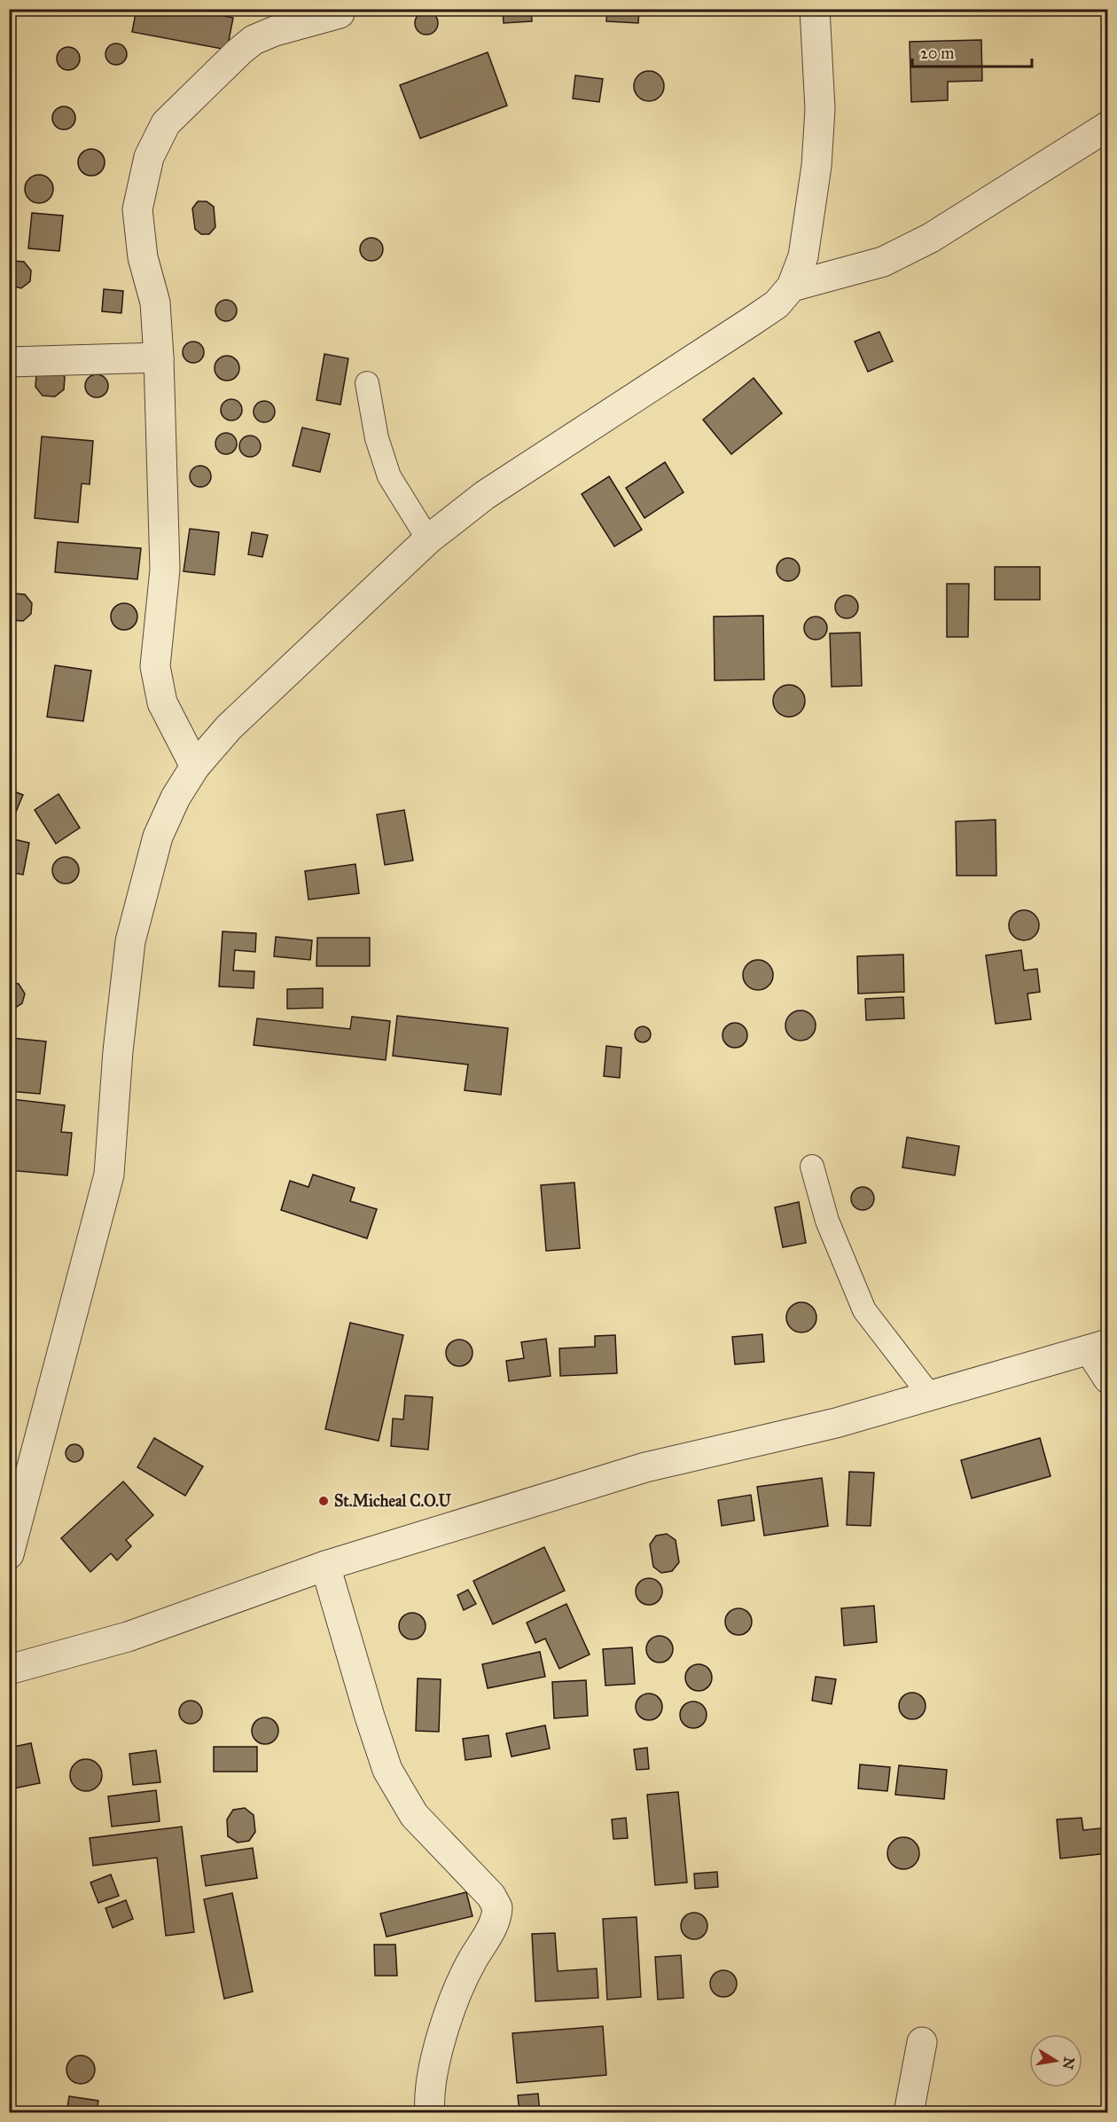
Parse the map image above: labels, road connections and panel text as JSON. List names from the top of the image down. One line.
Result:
{"places":["St.Micheal C.O.U"],"scale_bar":"20 m","north":"right"}
